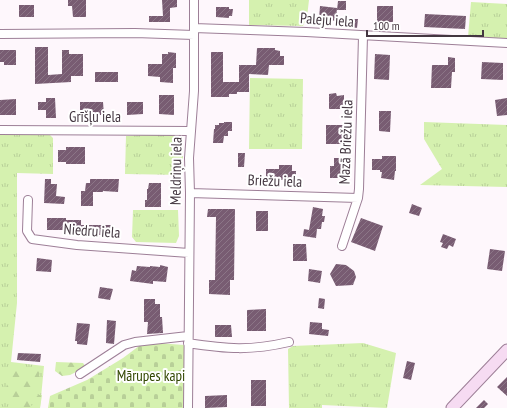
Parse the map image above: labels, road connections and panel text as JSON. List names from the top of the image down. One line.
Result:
{"streets":{"street":["Paleju iela","Grīšļu iela","Mazā Briežu iela","Meldriņu iela","Briežu iela","Niedru iela"]},"crossings":[["Paleju iela","Mazā Briežu iela"],["Paleju iela","Meldriņu iela"],["Grīšļu iela","Meldriņu iela"],["Mazā Briežu iela","Briežu iela"],["Meldriņu iela","Briežu iela"],["Meldriņu iela","Niedru iela"]],"parks":["Mārupes kapi"],"scale_bar":"100 m"}
